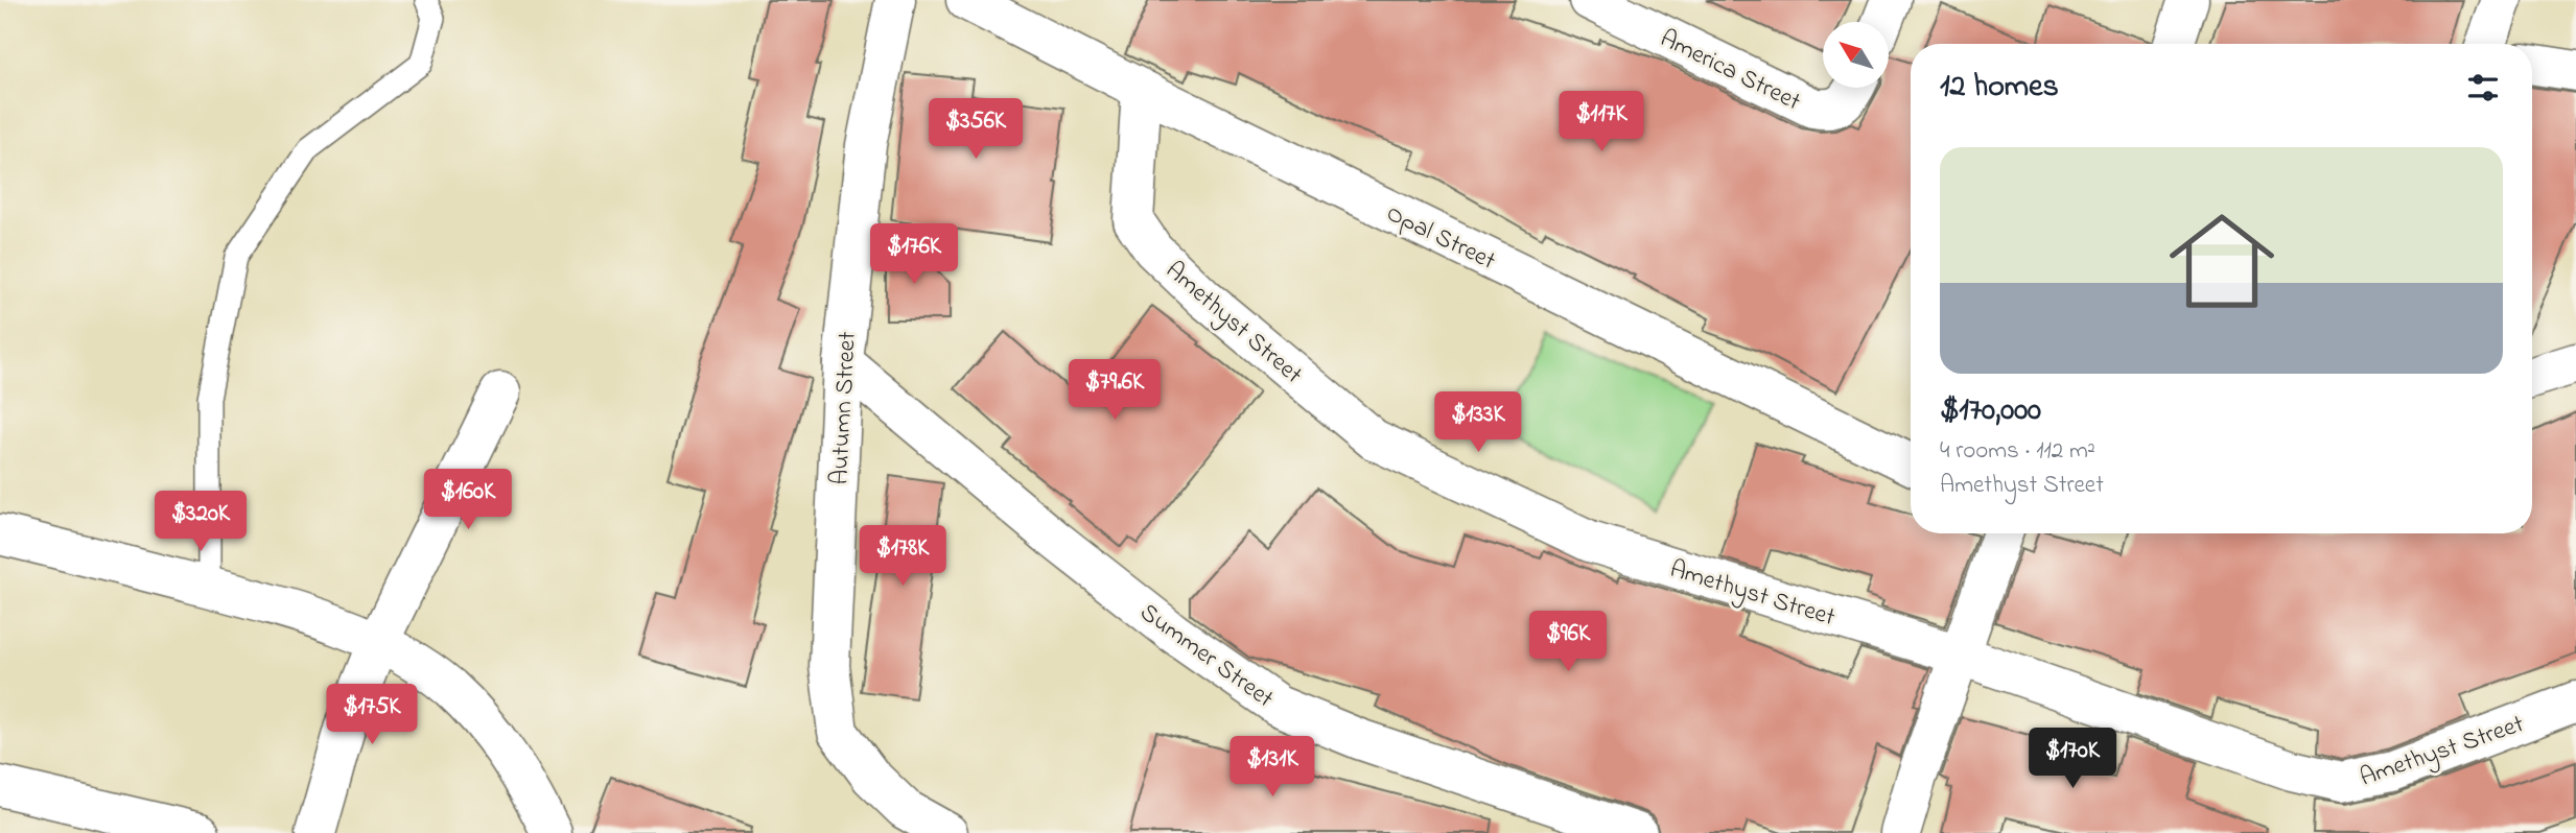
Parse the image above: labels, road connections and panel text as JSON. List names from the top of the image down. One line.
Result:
{"streets":{"street":["America Street","Opal Street","Amethyst Street","Autumn Street","Summer Street"]},"crossings":[["Opal Street","Amethyst Street"],["Autumn Street","Summer Street"]],"north":"top left","page":{"heading":"12 homes","price":["$117K","$356K","$176K","$79.6K","$133K","$160K","$320K","$178K","$96K","$175K","$170K","$131K"],"list":[{"name":"$170,000","note":"4 rooms · 112 m² · Amethyst Street"}]}}
